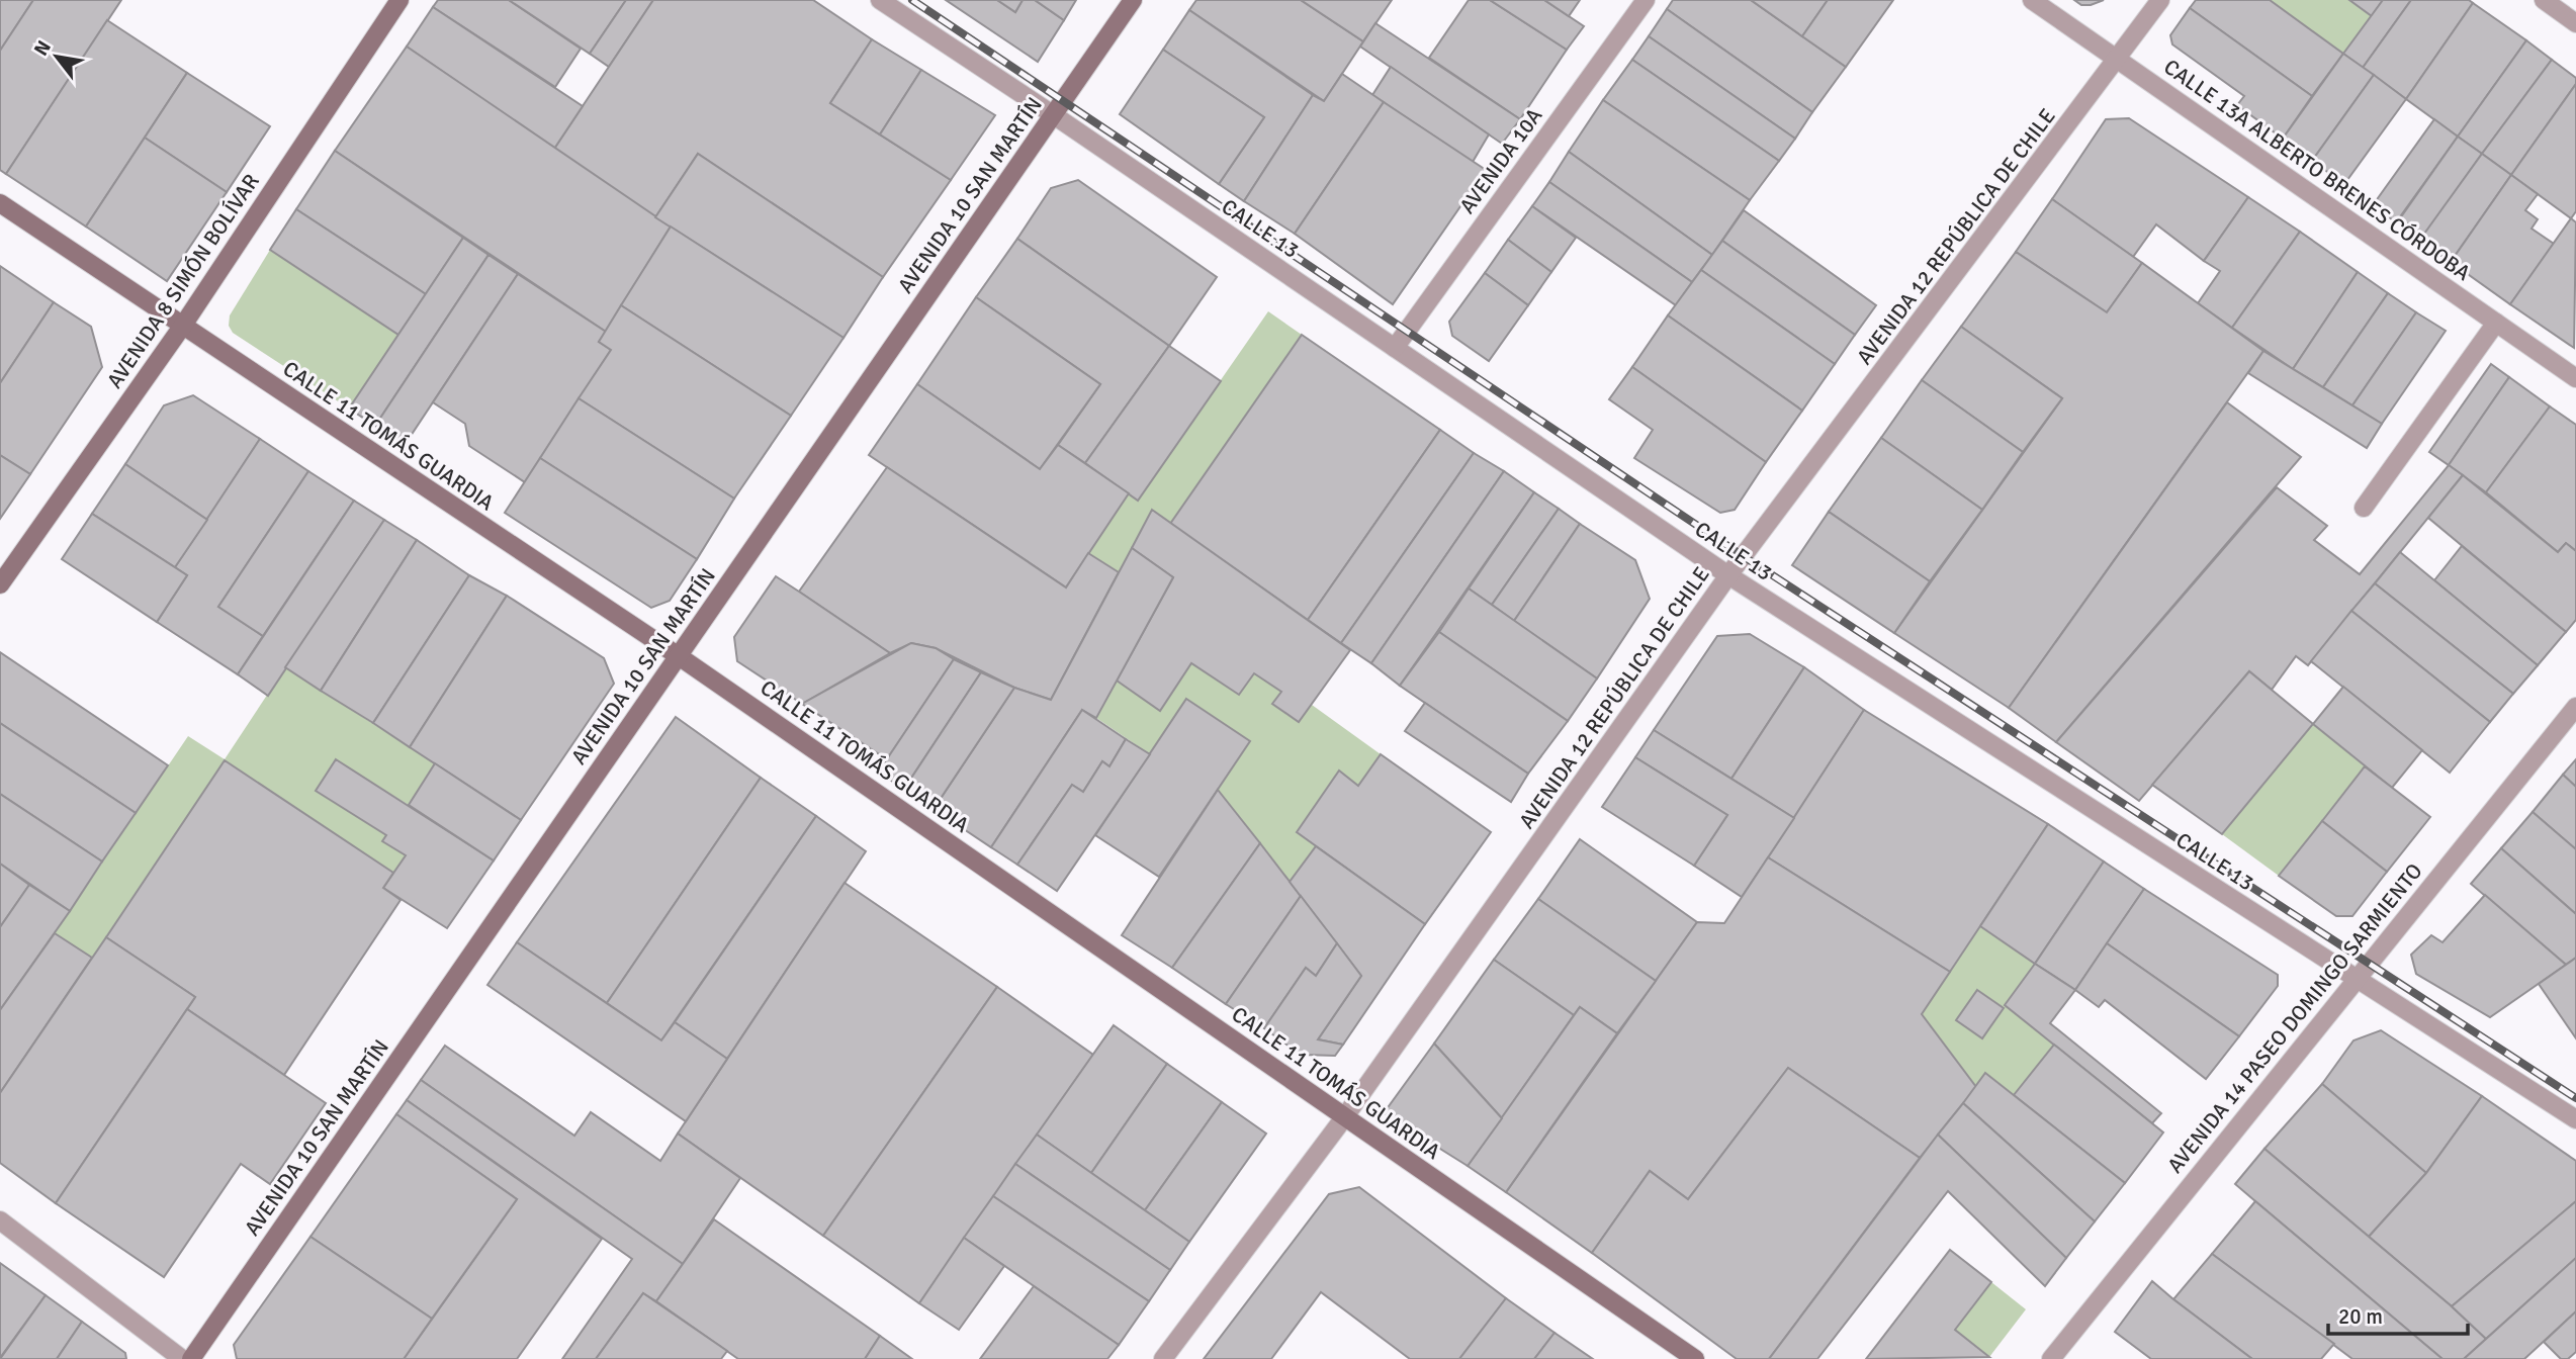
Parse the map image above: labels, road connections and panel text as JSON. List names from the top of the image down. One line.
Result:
{"streets":{"street":["AVENIDA 10A","CALLE 13A ALBERTO BRENES CÓRDOBA","AVENIDA 10 SAN MARTÍN","CALLE 13","AVENIDA 12 REPÚBLICA DE CHILE","AVENIDA 8 SIMÓN BOLÍVAR","CALLE 11 TOMÁS GUARDIA","AVENIDA 14 PASEO DOMINGO SARMIENTO"]},"crossings":[["AVENIDA 10A","CALLE 13"],["CALLE 13A ALBERTO BRENES CÓRDOBA","AVENIDA 12 REPÚBLICA DE CHILE"],["AVENIDA 10 SAN MARTÍN","CALLE 13"],["AVENIDA 10 SAN MARTÍN","CALLE 11 TOMÁS GUARDIA"],["CALLE 13","AVENIDA 12 REPÚBLICA DE CHILE"],["CALLE 13","AVENIDA 14 PASEO DOMINGO SARMIENTO"],["AVENIDA 12 REPÚBLICA DE CHILE","CALLE 11 TOMÁS GUARDIA"],["AVENIDA 8 SIMÓN BOLÍVAR","CALLE 11 TOMÁS GUARDIA"]],"scale_bar":"20 m","north":"top left"}
